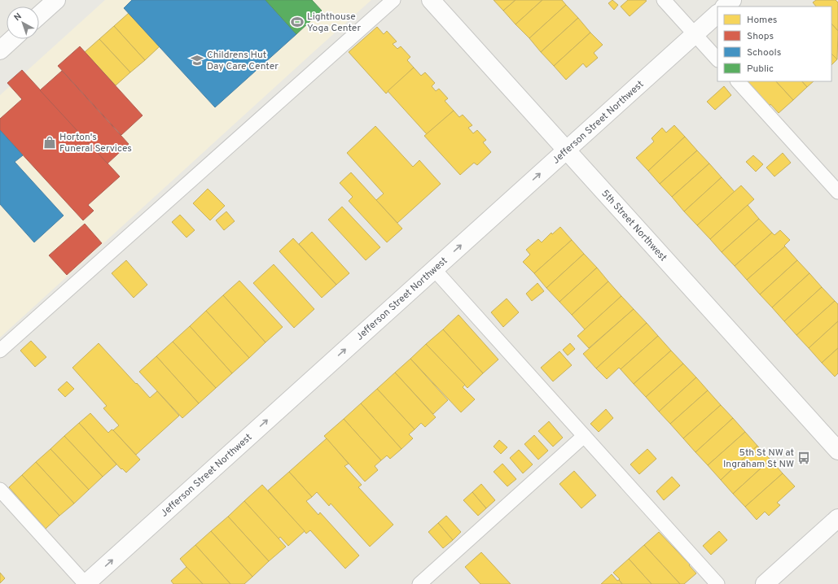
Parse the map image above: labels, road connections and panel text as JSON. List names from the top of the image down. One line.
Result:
{"streets":{"street":["Jefferson Street Northwest","5th Street Northwest"]},"crossings":[["Jefferson Street Northwest","5th Street Northwest"]],"one_way":["Jefferson Street Northwest"],"places":{"sports":["Lighthouse Yoga Center"],"school or university":["Childrens Hut Day Care Center"],"shop":["Horton's Funeral Services"],"bus stop":["5th St NW at Ingraham St NW"]},"legend":["Homes","Shops","Schools","Public"],"north":"top left"}
